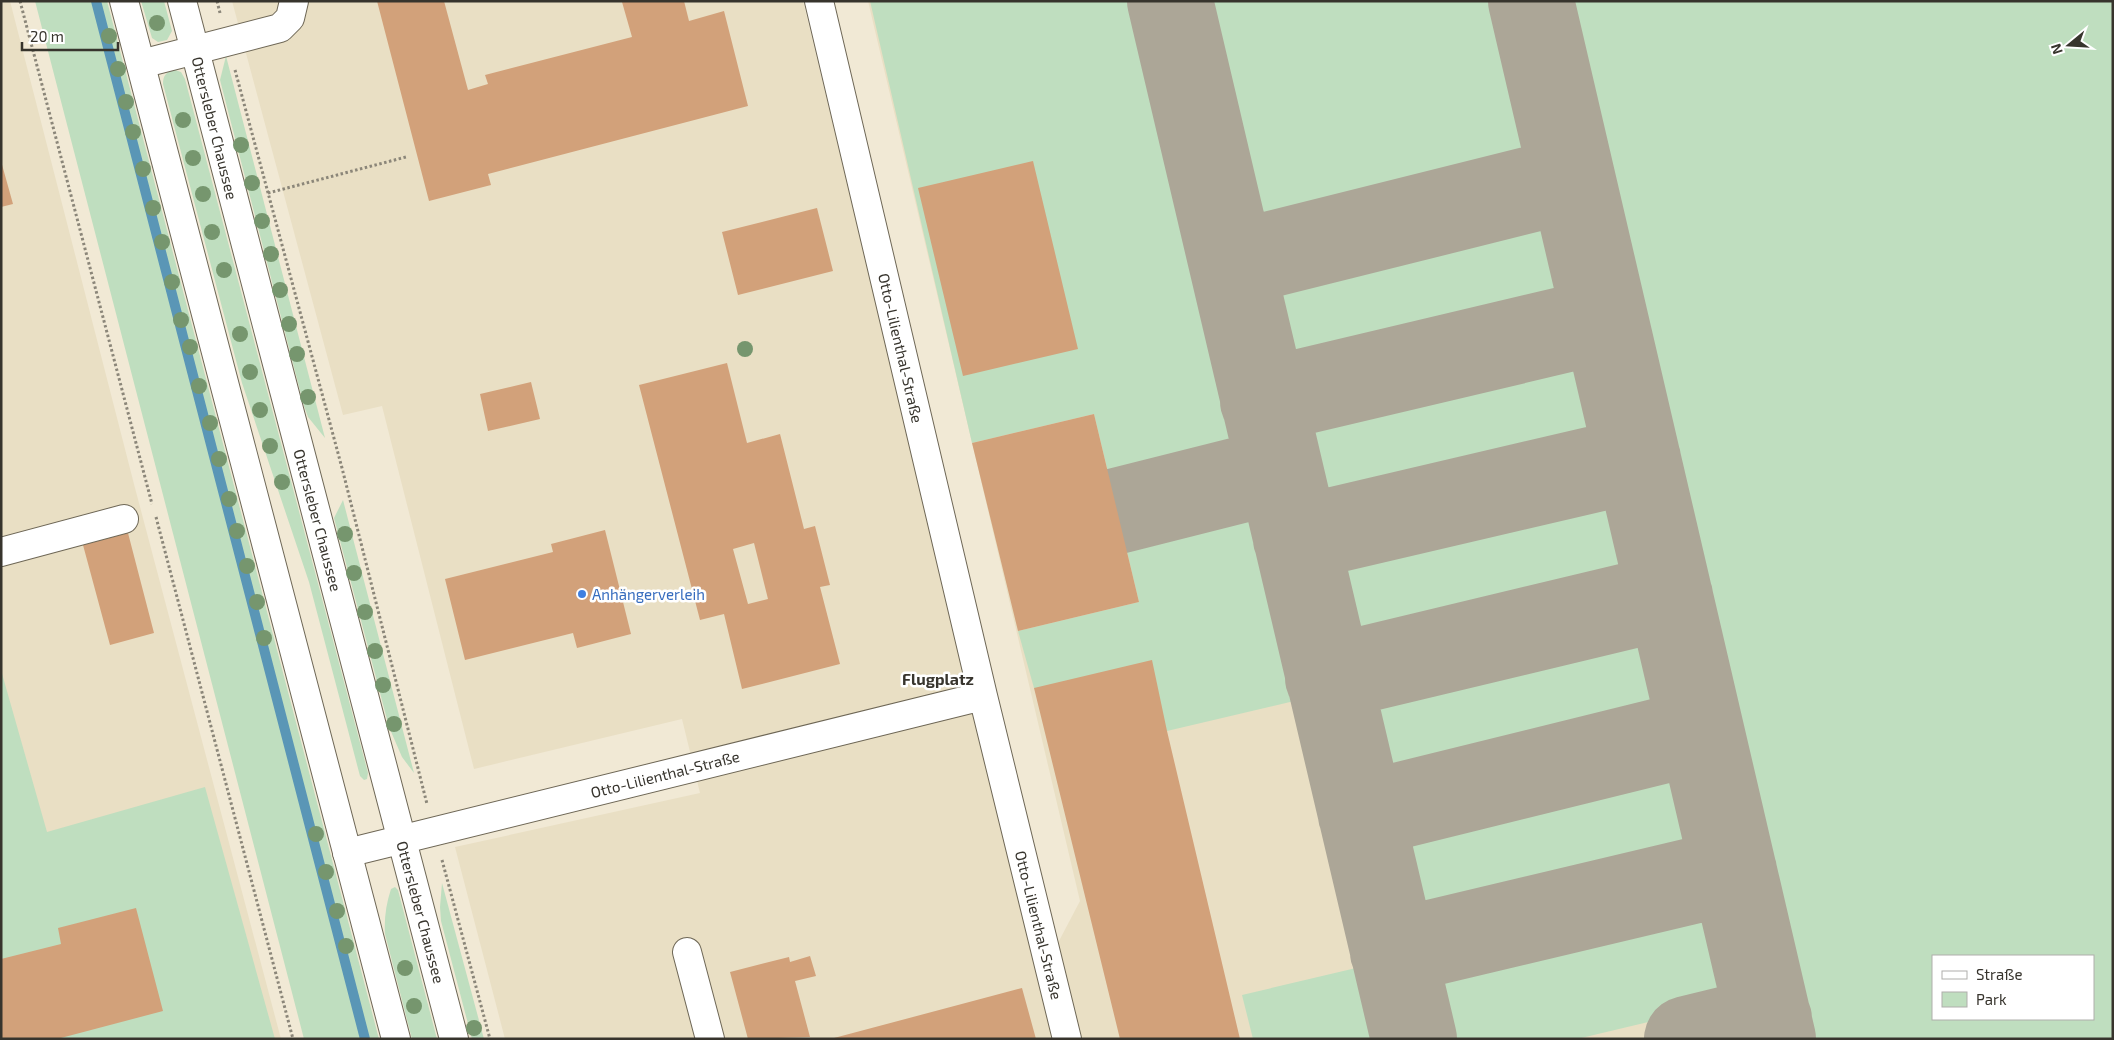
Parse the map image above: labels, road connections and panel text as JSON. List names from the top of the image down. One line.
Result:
{"streets":{"main road":["Ottersleber Chaussee","Otto-Lilienthal-Straße"]},"crossings":[["Ottersleber Chaussee","Otto-Lilienthal-Straße"]],"districts":["Flugplatz"],"places":["Anhängerverleih"],"legend":["Straße","Park"],"scale_bar":"20 m","north":"left"}
